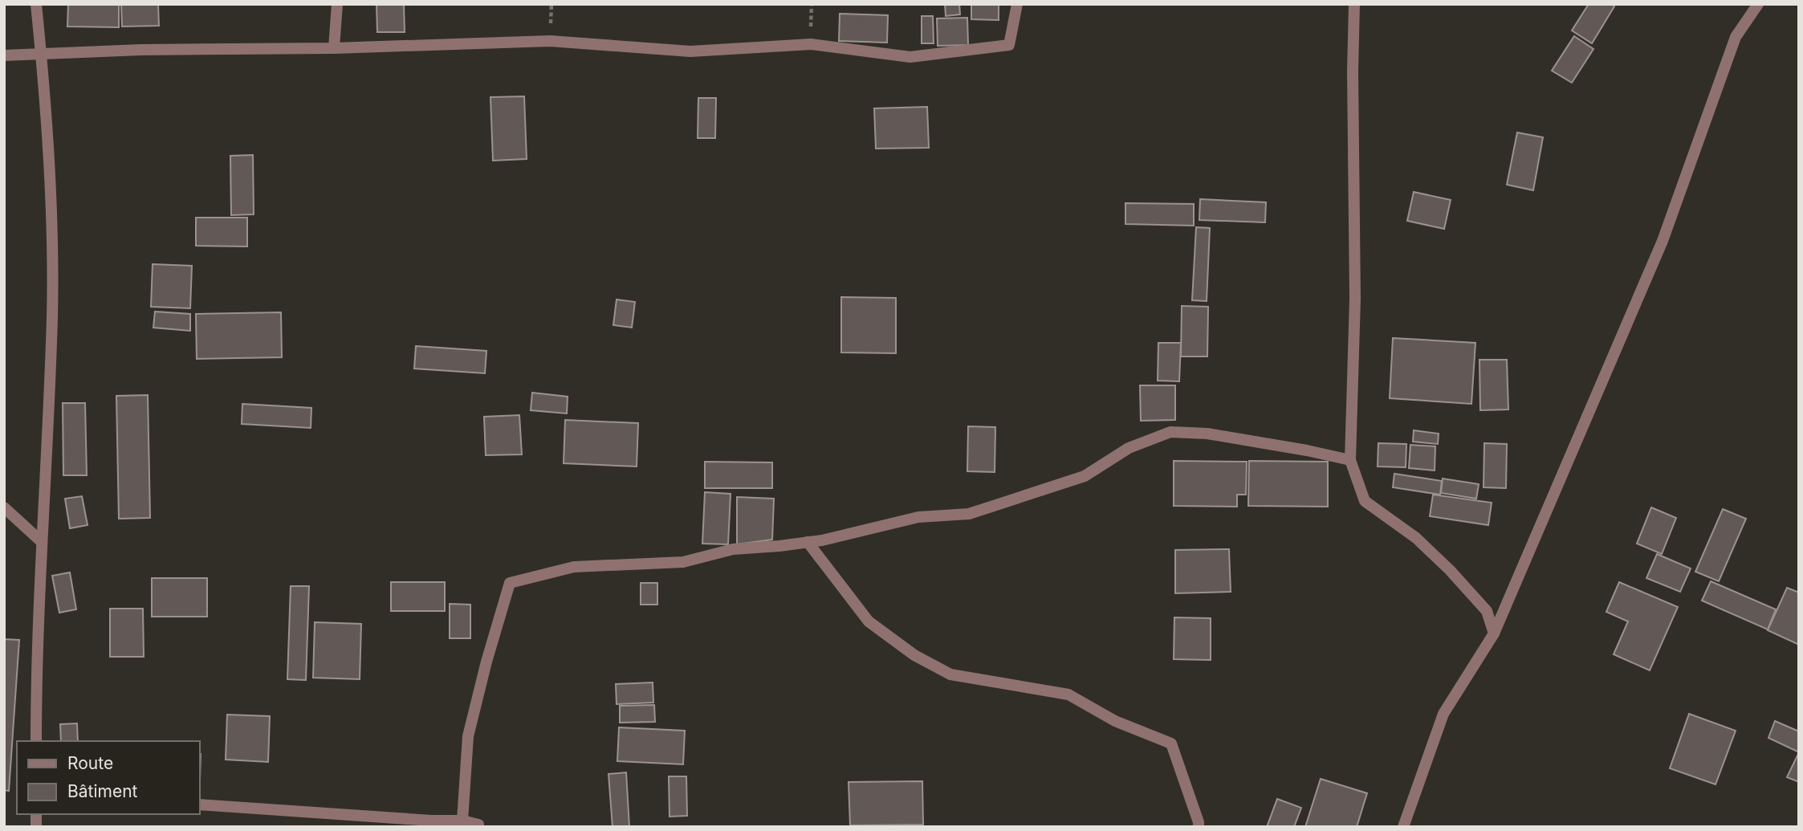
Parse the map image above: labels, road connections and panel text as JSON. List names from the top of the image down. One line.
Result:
{"legend":["Route","Bâtiment"]}
